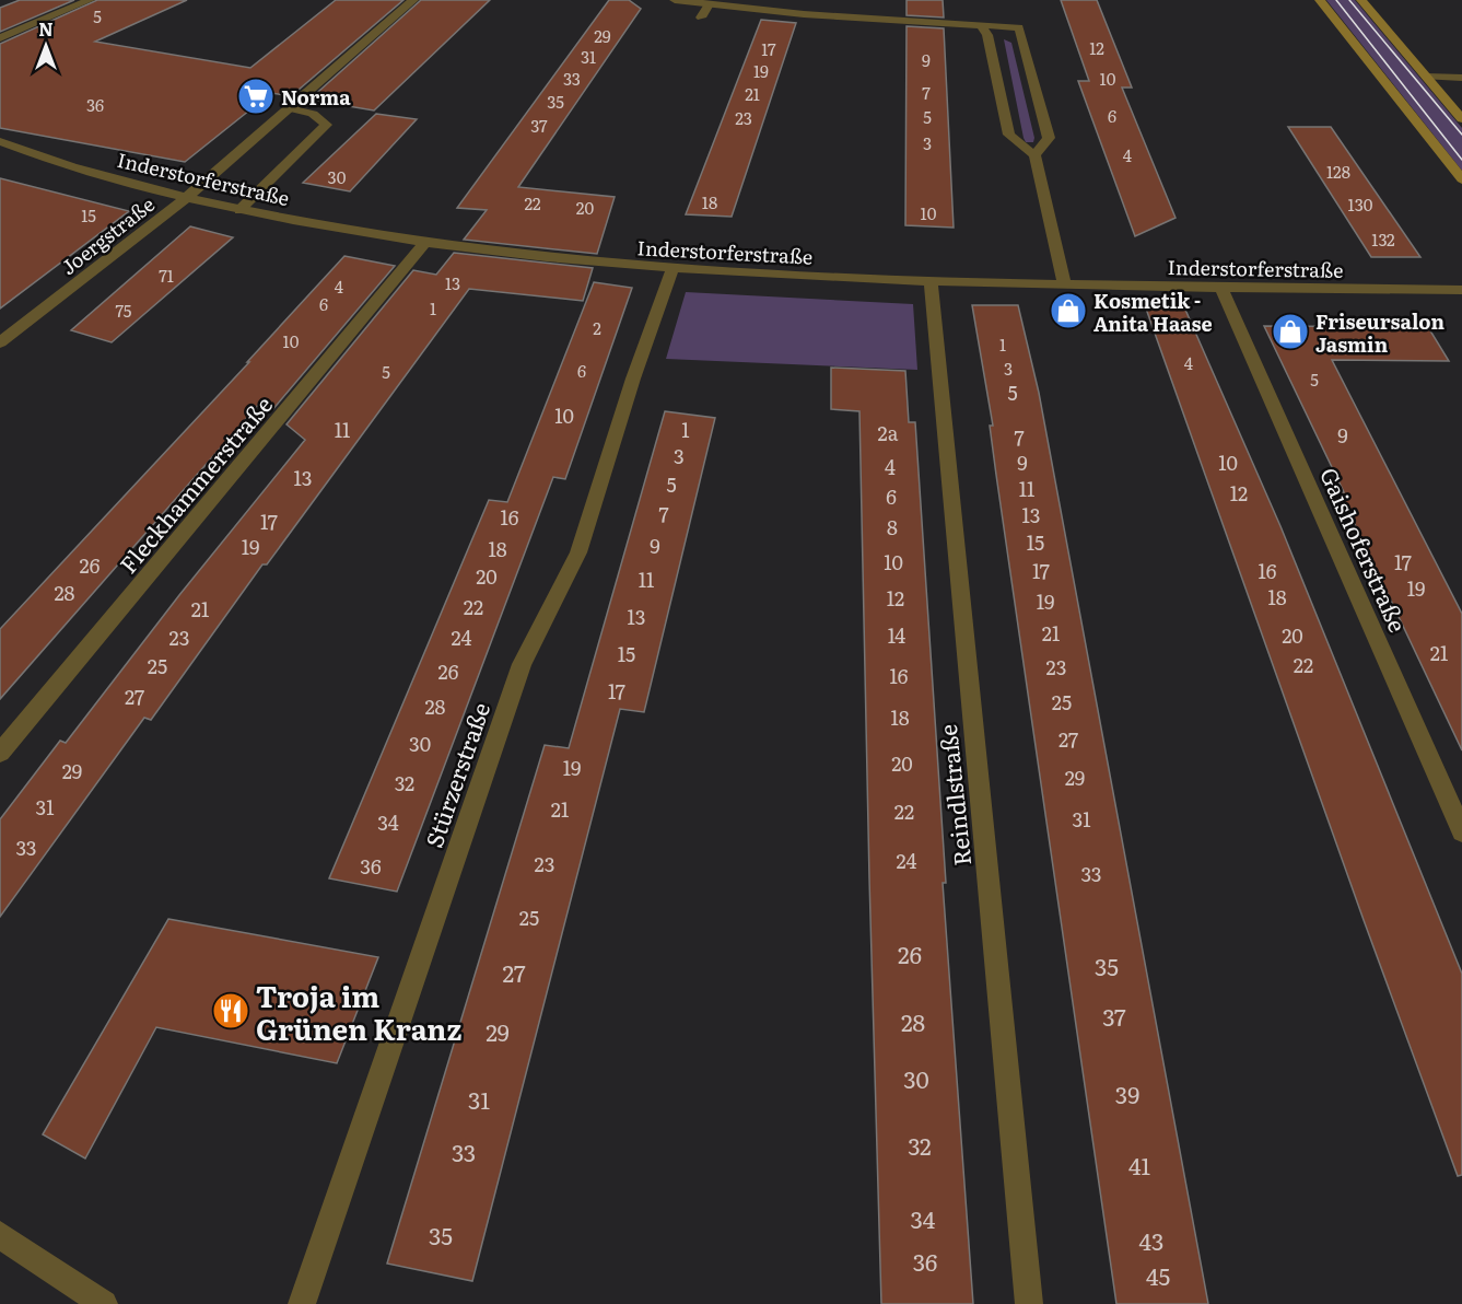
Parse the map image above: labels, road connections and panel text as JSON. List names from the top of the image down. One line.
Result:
{"streets":{"street":["Inderstorferstraße","Joergstraße","Fleckhammerstraße","Gaishoferstraße","Stürzerstraße","Reindlstraße"]},"crossings":[["Inderstorferstraße","Joergstraße"],["Inderstorferstraße","Fleckhammerstraße"],["Inderstorferstraße","Gaishoferstraße"],["Inderstorferstraße","Stürzerstraße"],["Inderstorferstraße","Reindlstraße"]],"places":{"supermarket":["Norma"],"shop":["Kosmetik - Anita Haase","Friseursalon Jasmin"],"restaurant":["Troja im Grünen Kranz"]},"house_numbers":["5","29","12","17","31","9","19","33","10","7","21","35","36","6","5","23","37","3","4","128","30","18","22","130","20","10","15","132","71","13","4","6","1","75","2","10","1","4","3","6","5","5","5","10","11","1","2a","9","7","3","9","10","4","13","5","11","12","6","7","13","16","17","8","15","9","19","18","10","17","26","17","16","20","11","19","28","18","12","19","22","21","13","21","14","20","23","24","21","15","22","25","23","26","16","17","27","25","28","18","27","30","20","19","29","29","32","31","21","22","31","34","33","24","23","36","33","25","26","35","27","37","28","29","30","39","31","32","33","41","34","35","43","36","45"],"north":"top"}
